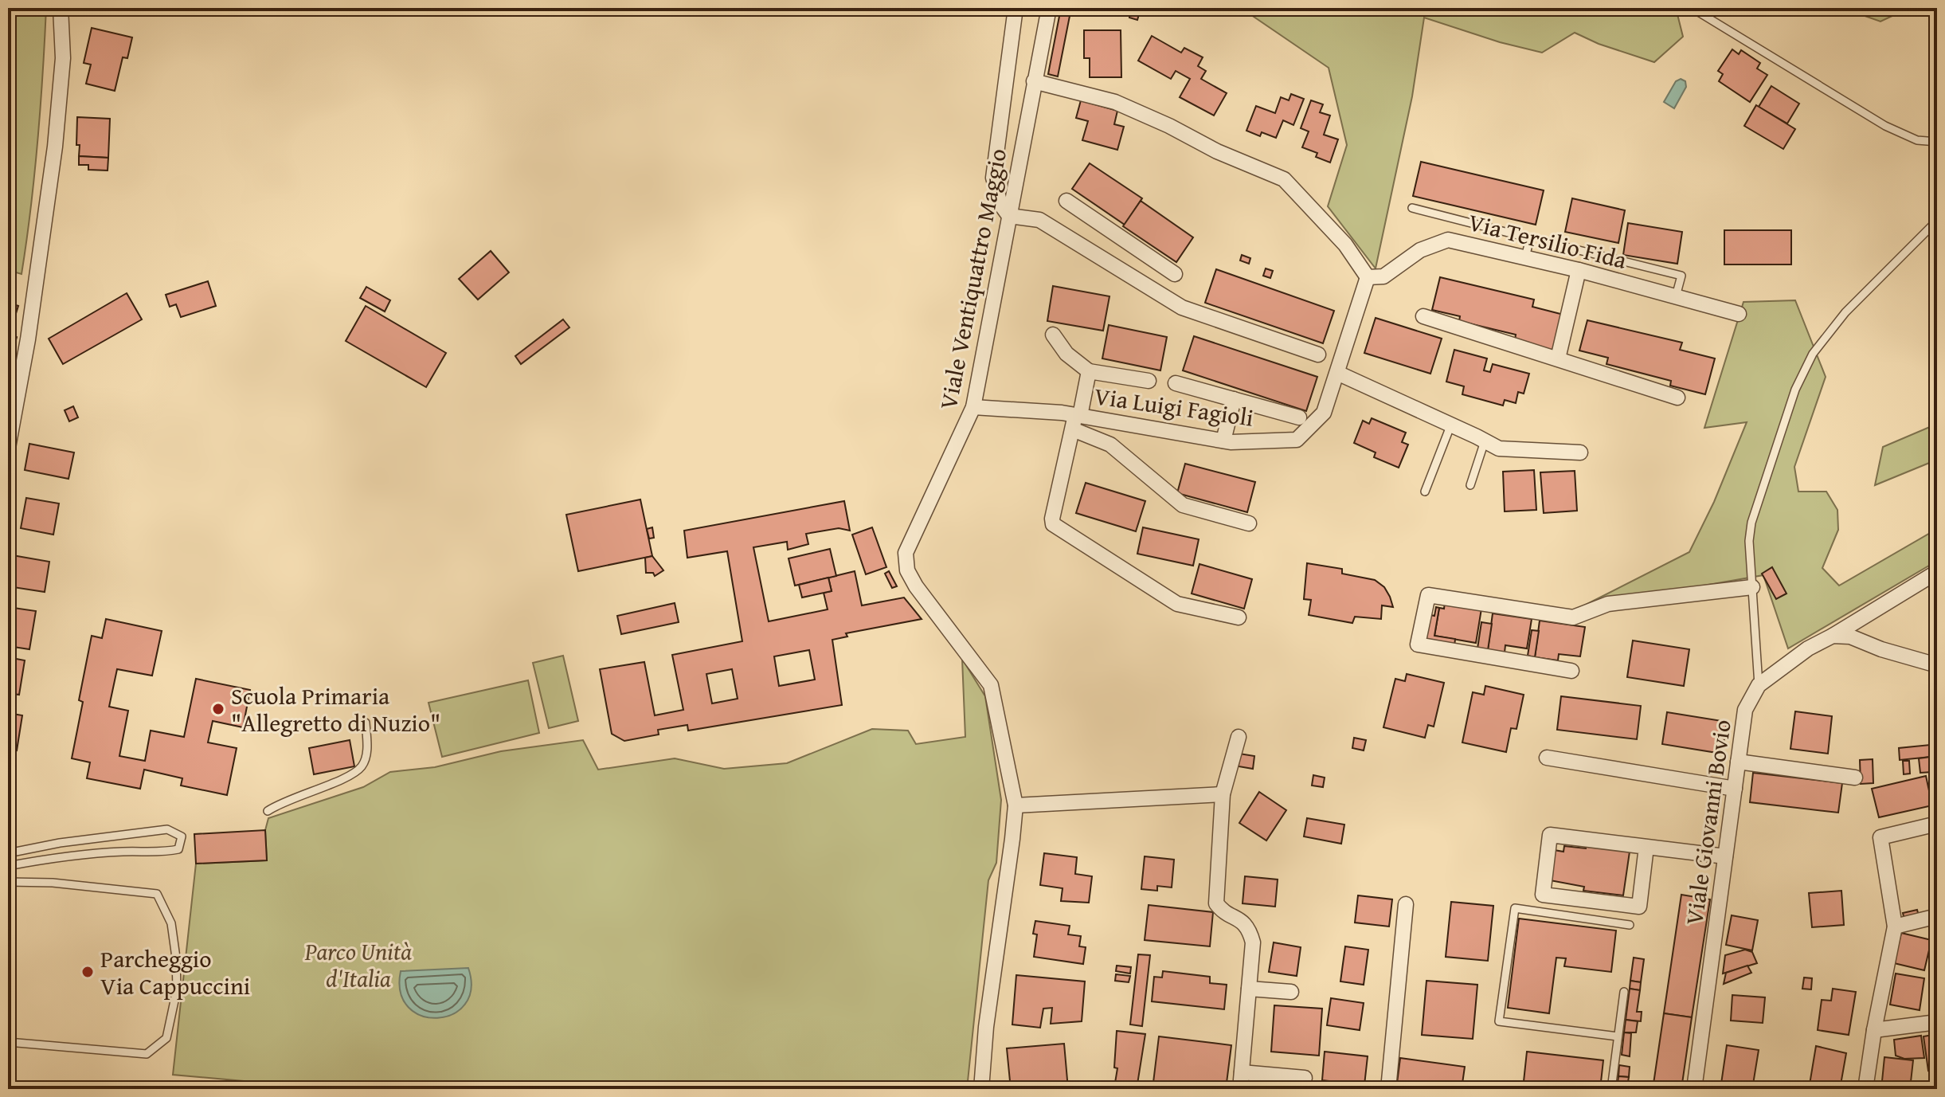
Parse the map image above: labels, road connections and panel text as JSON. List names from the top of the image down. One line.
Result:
{"streets":{"street":["Via Tersilio Fida","Viale Ventiquattro Maggio","Via Luigi Fagioli","Viale Giovanni Bovio"]},"crossings":[["Via Tersilio Fida","Via Luigi Fagioli"],["Viale Ventiquattro Maggio","Via Luigi Fagioli"]],"parks":["Parco Unità d'Italia"],"places":["Scuola Primaria \"Allegretto di Nuzio\"","Parcheggio Via Cappuccini"]}
